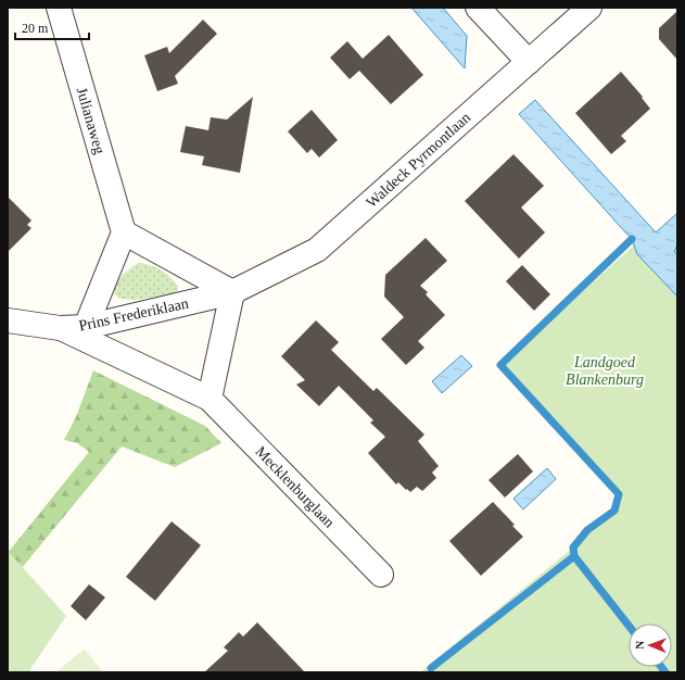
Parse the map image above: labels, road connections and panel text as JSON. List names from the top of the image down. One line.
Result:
{"streets":{"street":["Julianaweg","Waldeck Pyrmontlaan","Prins Frederiklaan","Mecklenburglaan"]},"crossings":[["Waldeck Pyrmontlaan","Prins Frederiklaan"],["Prins Frederiklaan","Mecklenburglaan"]],"parks":["Landgoed Blankenburg"],"scale_bar":"20 m","north":"left"}
